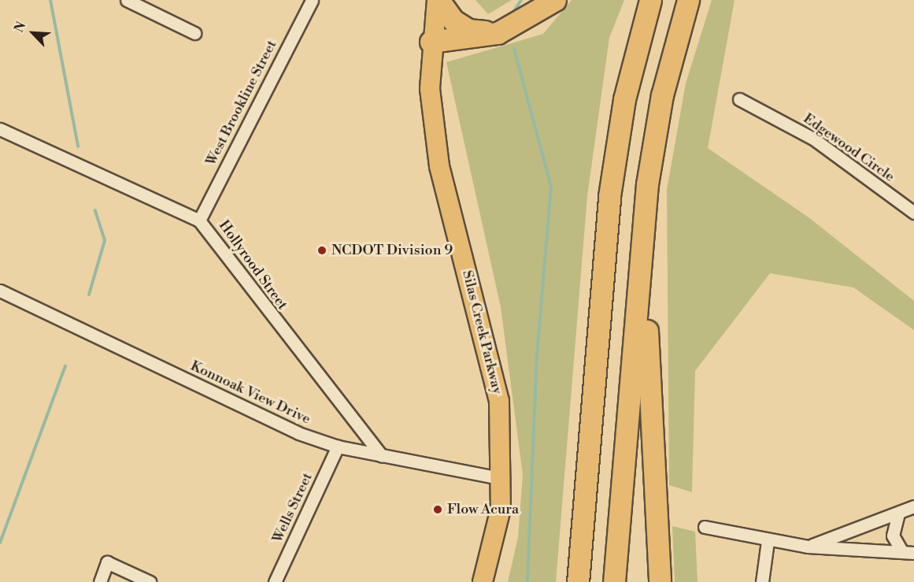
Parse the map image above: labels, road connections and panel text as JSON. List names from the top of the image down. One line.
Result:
{"streets":{"main road":["Silas Creek Parkway"],"street":["West Brookline Street","Edgewood Circle","Hollyrood Street","Konnoak View Drive","Wells Street"]},"crossings":[["West Brookline Street","Hollyrood Street"],["Hollyrood Street","Konnoak View Drive"],["Silas Creek Parkway","Konnoak View Drive"],["Konnoak View Drive","Wells Street"]],"places":["NCDOT Division 9","Flow Acura"],"north":"top left"}
